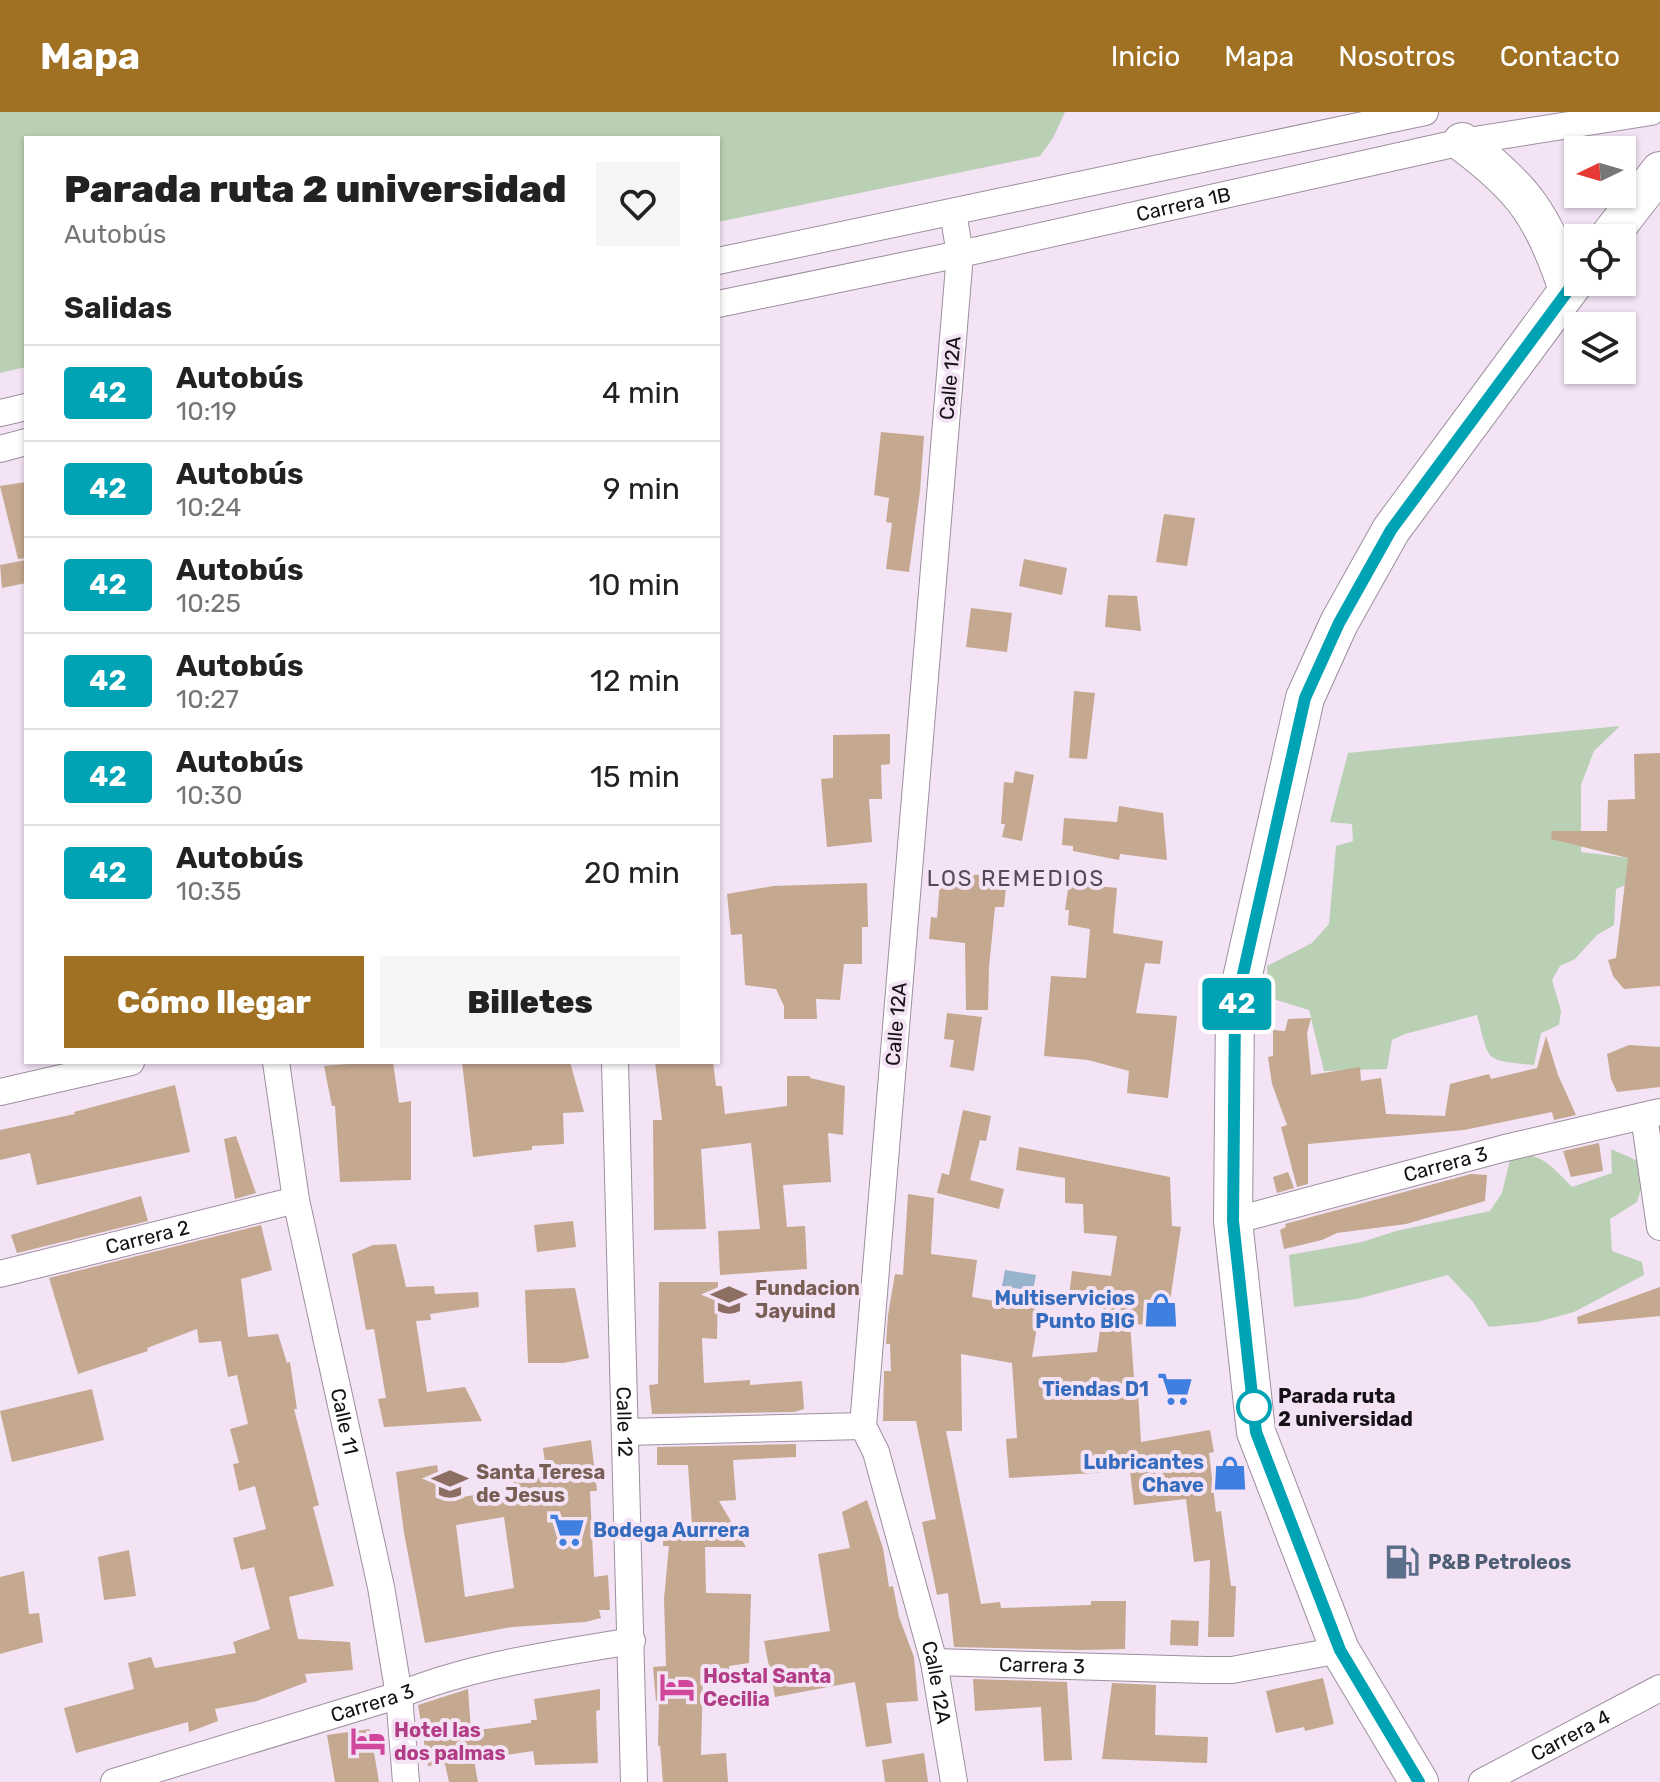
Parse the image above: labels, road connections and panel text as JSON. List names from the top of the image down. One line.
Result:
{"streets":{"street":["Carrera 1B","Calle 12A","Carrera 3","Carrera 2","Calle 11","Calle 12","Carrera 4"]},"crossings":[["Carrera 1B","Calle 12A"],["Calle 12A","Carrera 3"],["Carrera 3","Calle 11"],["Carrera 3","Calle 12"],["Carrera 2","Calle 11"]],"districts":["LOS REMEDIOS"],"places":{"school or university":["Fundacion Jayuind","Santa Teresa de Jesus"],"shop":["Multiservicios Punto BIG","Lubricantes Chave"],"supermarket":["Tiendas D1","Bodega Aurrera"],"other":["Parada ruta 2 universidad"],"fuel station":["P&B Petroleos"],"hotel":["Hostal Santa Cecilia","Hotel las dos palmas"]},"lines":["bus line 42"],"north":"left","page":{"header":"Mapa","nav":["Inicio","Mapa","Nosotros","Contacto"],"on_map":"42","heading":[["Parada ruta 2 universidad","Autobús"],"Salidas"],"list":[{"mark":"42","name":"Autobús","note":"10:19","value":"4 min"},{"mark":"42","name":"Autobús","note":"10:24","value":"9 min"},{"mark":"42","name":"Autobús","note":"10:25","value":"10 min"},{"mark":"42","name":"Autobús","note":"10:27","value":"12 min"},{"mark":"42","name":"Autobús","note":"10:30","value":"15 min"},{"mark":"42","name":"Autobús","note":"10:35","value":"20 min"}],"buttons":["Cómo llegar","Billetes"]}}
